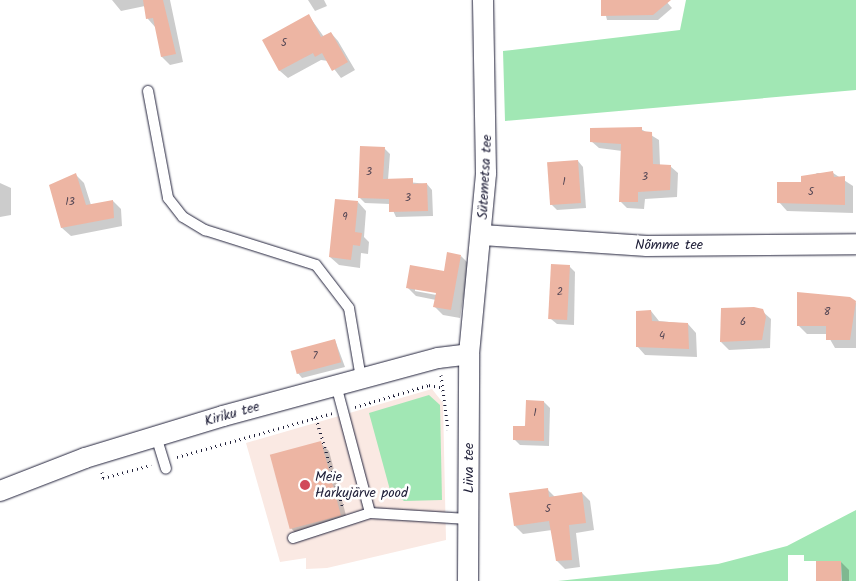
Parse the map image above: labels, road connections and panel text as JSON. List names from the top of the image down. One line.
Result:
{"streets":{"street":["Sütemetsa tee","Nõmme tee","Kiriku tee","Liiva tee"]},"crossings":[["Sütemetsa tee","Nõmme tee"],["Sütemetsa tee","Kiriku tee"],["Sütemetsa tee","Liiva tee"],["Kiriku tee","Liiva tee"]],"places":["Meie Harkujärve pood"],"house_numbers":["5","3","3","1","5","3","13","9","2","8","6","4","7","1","5"]}
